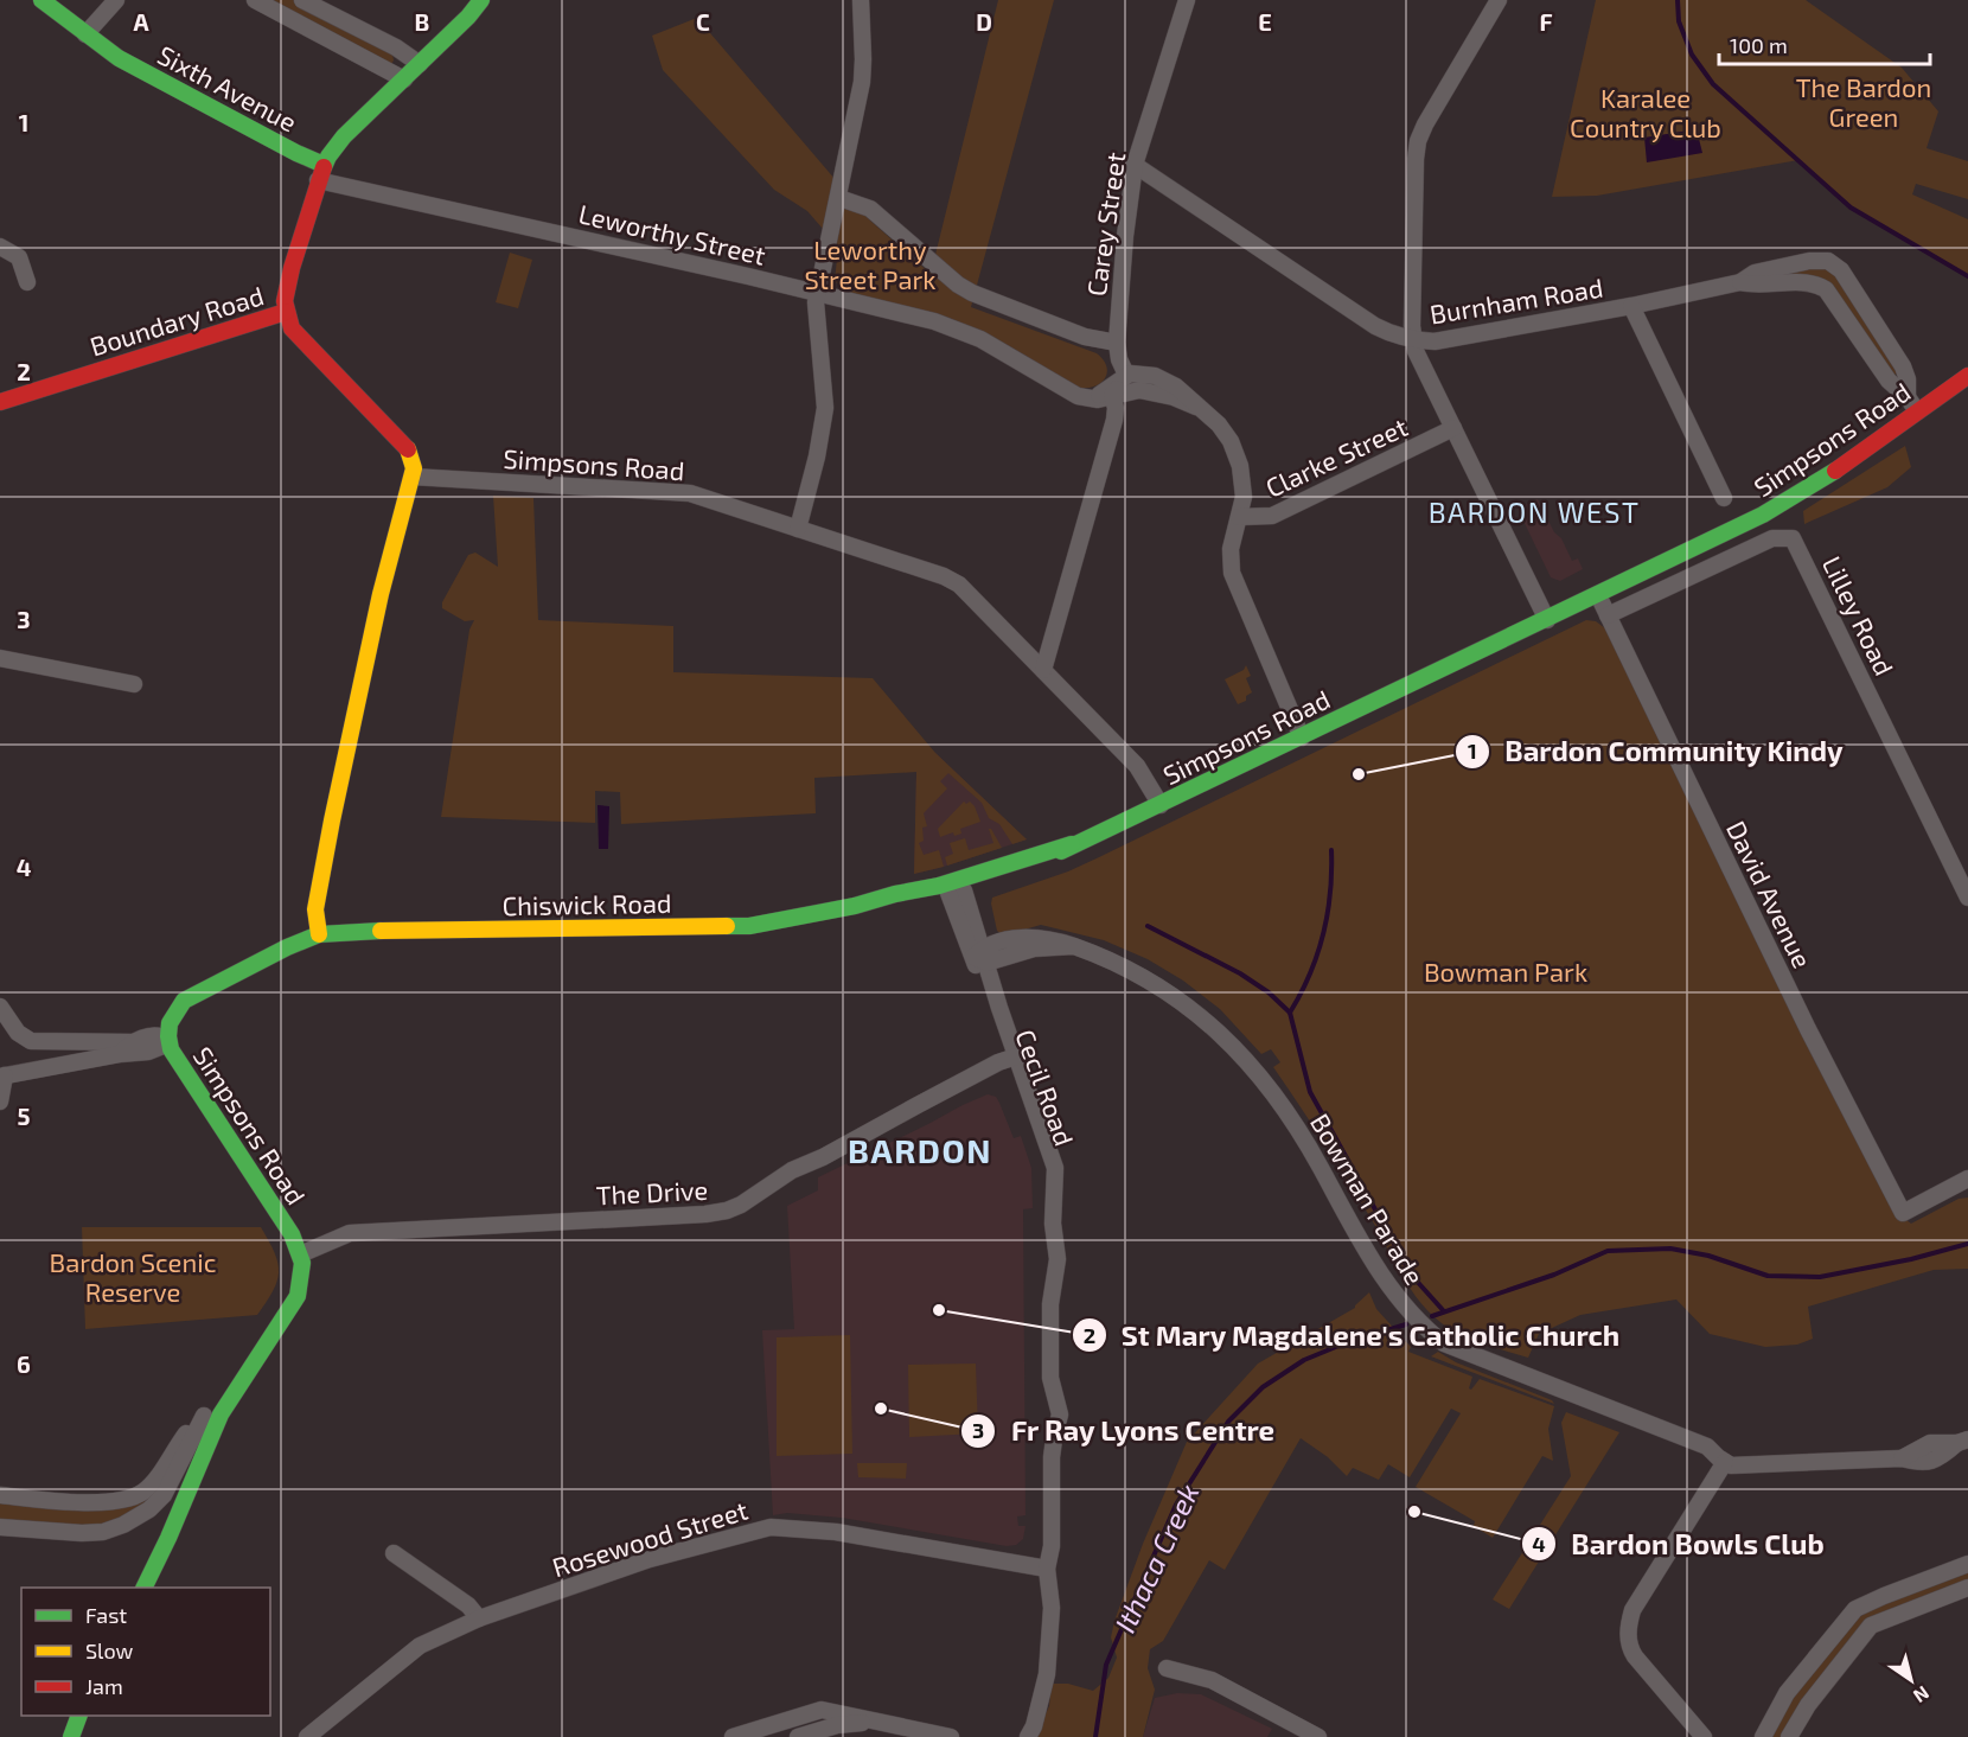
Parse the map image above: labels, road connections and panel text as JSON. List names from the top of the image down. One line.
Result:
{"streets":{"main road":["Sixth Avenue","Boundary Road","Simpsons Road","Chiswick Road"],"street":["Carey Street","Leworthy Street","Burnham Road","Clarke Street","Lilley Road","David Avenue","Cecil Road","The Drive","Bowman Parade","Rosewood Street"]},"crossings":[["Sixth Avenue","Leworthy Street"],["Carey Street","Burnham Road"],["Burnham Road","Simpsons Road"],["Boundary Road","Simpsons Road"],["Simpsons Road","David Avenue"],["Simpsons Road","Chiswick Road"],["Simpsons Road","The Drive"],["Lilley Road","David Avenue"],["Chiswick Road","Cecil Road"],["Cecil Road","The Drive"],["Cecil Road","Bowman Parade"],["Cecil Road","Rosewood Street"]],"districts":["BARDON WEST","BARDON"],"water":["Ithaca Creek"],"parks":["The Bardon Green","Karalee Country Club","Leworthy Street Park","Bowman Park","Bardon Scenic Reserve"],"places":["Bardon Community Kindy","St Mary Magdalene's Catholic Church","Fr Ray Lyons Centre","Bardon Bowls Club"],"legend":["Fast","Slow","Jam"],"scale_bar":"100 m","north":"bottom right","grid":{"columns":["A","B","C","D","E","F"],"rows":["1","2","3","4","5","6"]}}
